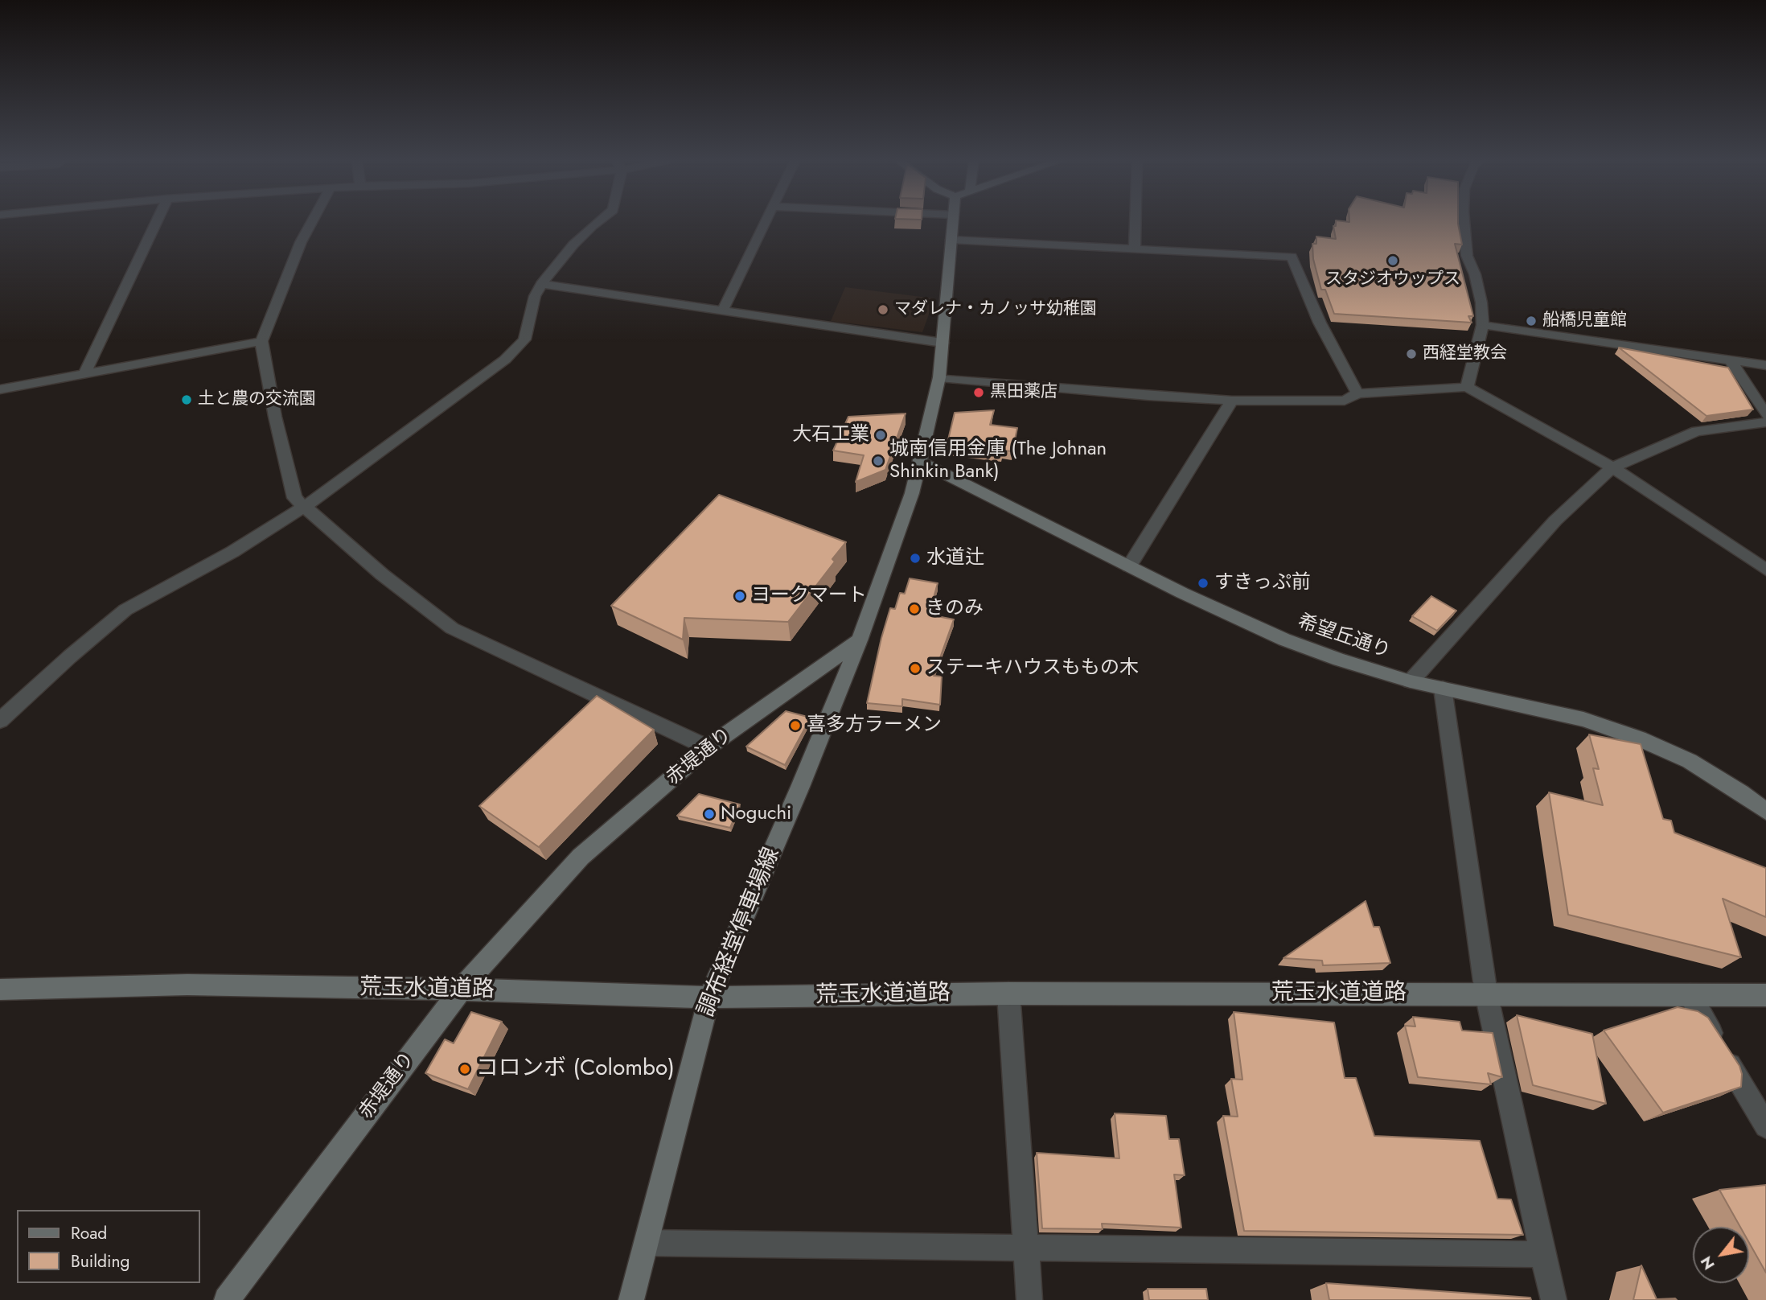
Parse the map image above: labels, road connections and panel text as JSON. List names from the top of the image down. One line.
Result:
{"streets":{"main road":["希望丘通り","赤堤通り","調布経堂停車場線","荒玉水道道路"]},"crossings":[["赤堤通り","調布経堂停車場線"],["赤堤通り","荒玉水道道路"],["調布経堂停車場線","荒玉水道道路"]],"places":["スタジオウップス","マダレナ・カノッサ幼稚園","船橋児童館","西経堂教会","黒田薬店","土と農の交流園","大石工業","城南信用金庫 (The Johnan Shinkin Bank)","水道辻","すきっぷ前","ヨークマート","きのみ","ステーキハウスももの木","喜多方ラーメン","Noguchi","コロンボ (Colombo)"],"legend":["Road","Building"],"north":"bottom left"}
